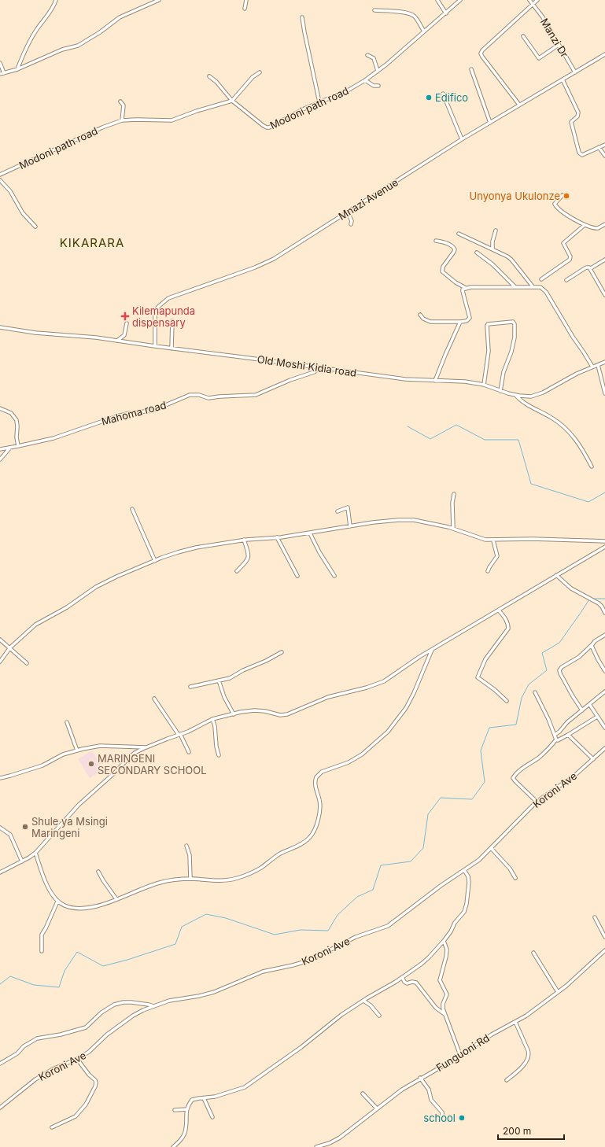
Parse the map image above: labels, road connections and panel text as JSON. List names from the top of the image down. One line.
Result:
{"streets":{"street":["Manzi Dr","Modoni path road","Mnazi Avenue","Old Moshi Kidia road","Mahoma road","Koroni Ave","Funguoni Rd"]},"crossings":[["Manzi Dr","Mnazi Avenue"],["Mnazi Avenue","Old Moshi Kidia road"],["Old Moshi Kidia road","Mahoma road"]],"districts":["KIKARARA"],"places":{"other":["Edifico","Unyonya Ukulonze","MARINGENI SECONDARY SCHOOL","Shule ya Msingi Maringeni","school"],"health":["Kilemapunda dispensary"]},"scale_bar":"200 m"}
